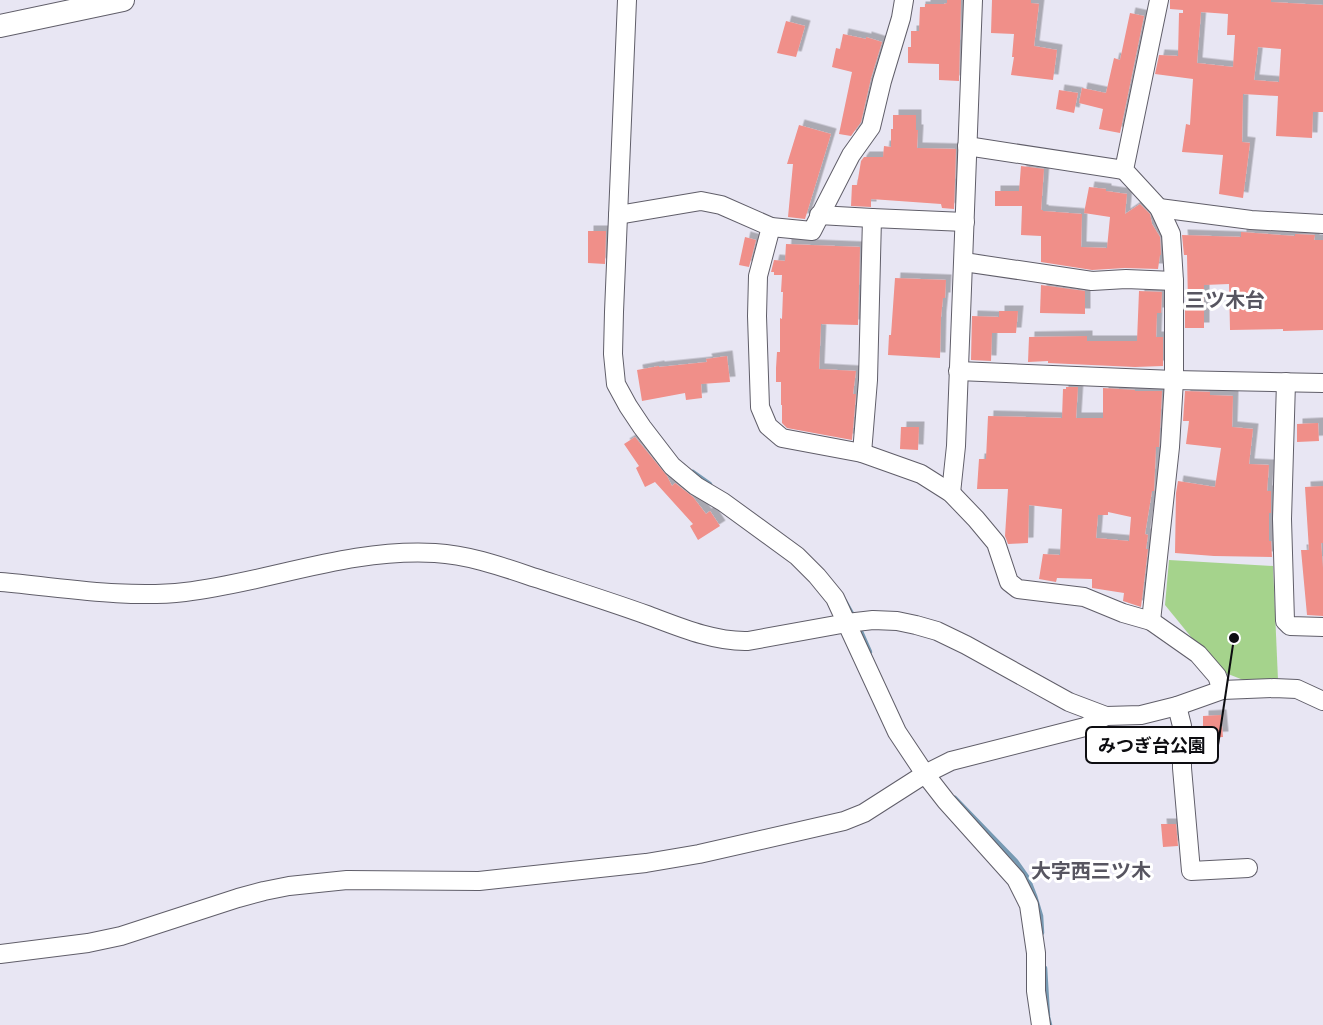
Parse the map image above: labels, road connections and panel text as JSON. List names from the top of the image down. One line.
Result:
{"districts":["三ツ木台","大字西三ツ木"],"places":["みつぎ台公園"]}
